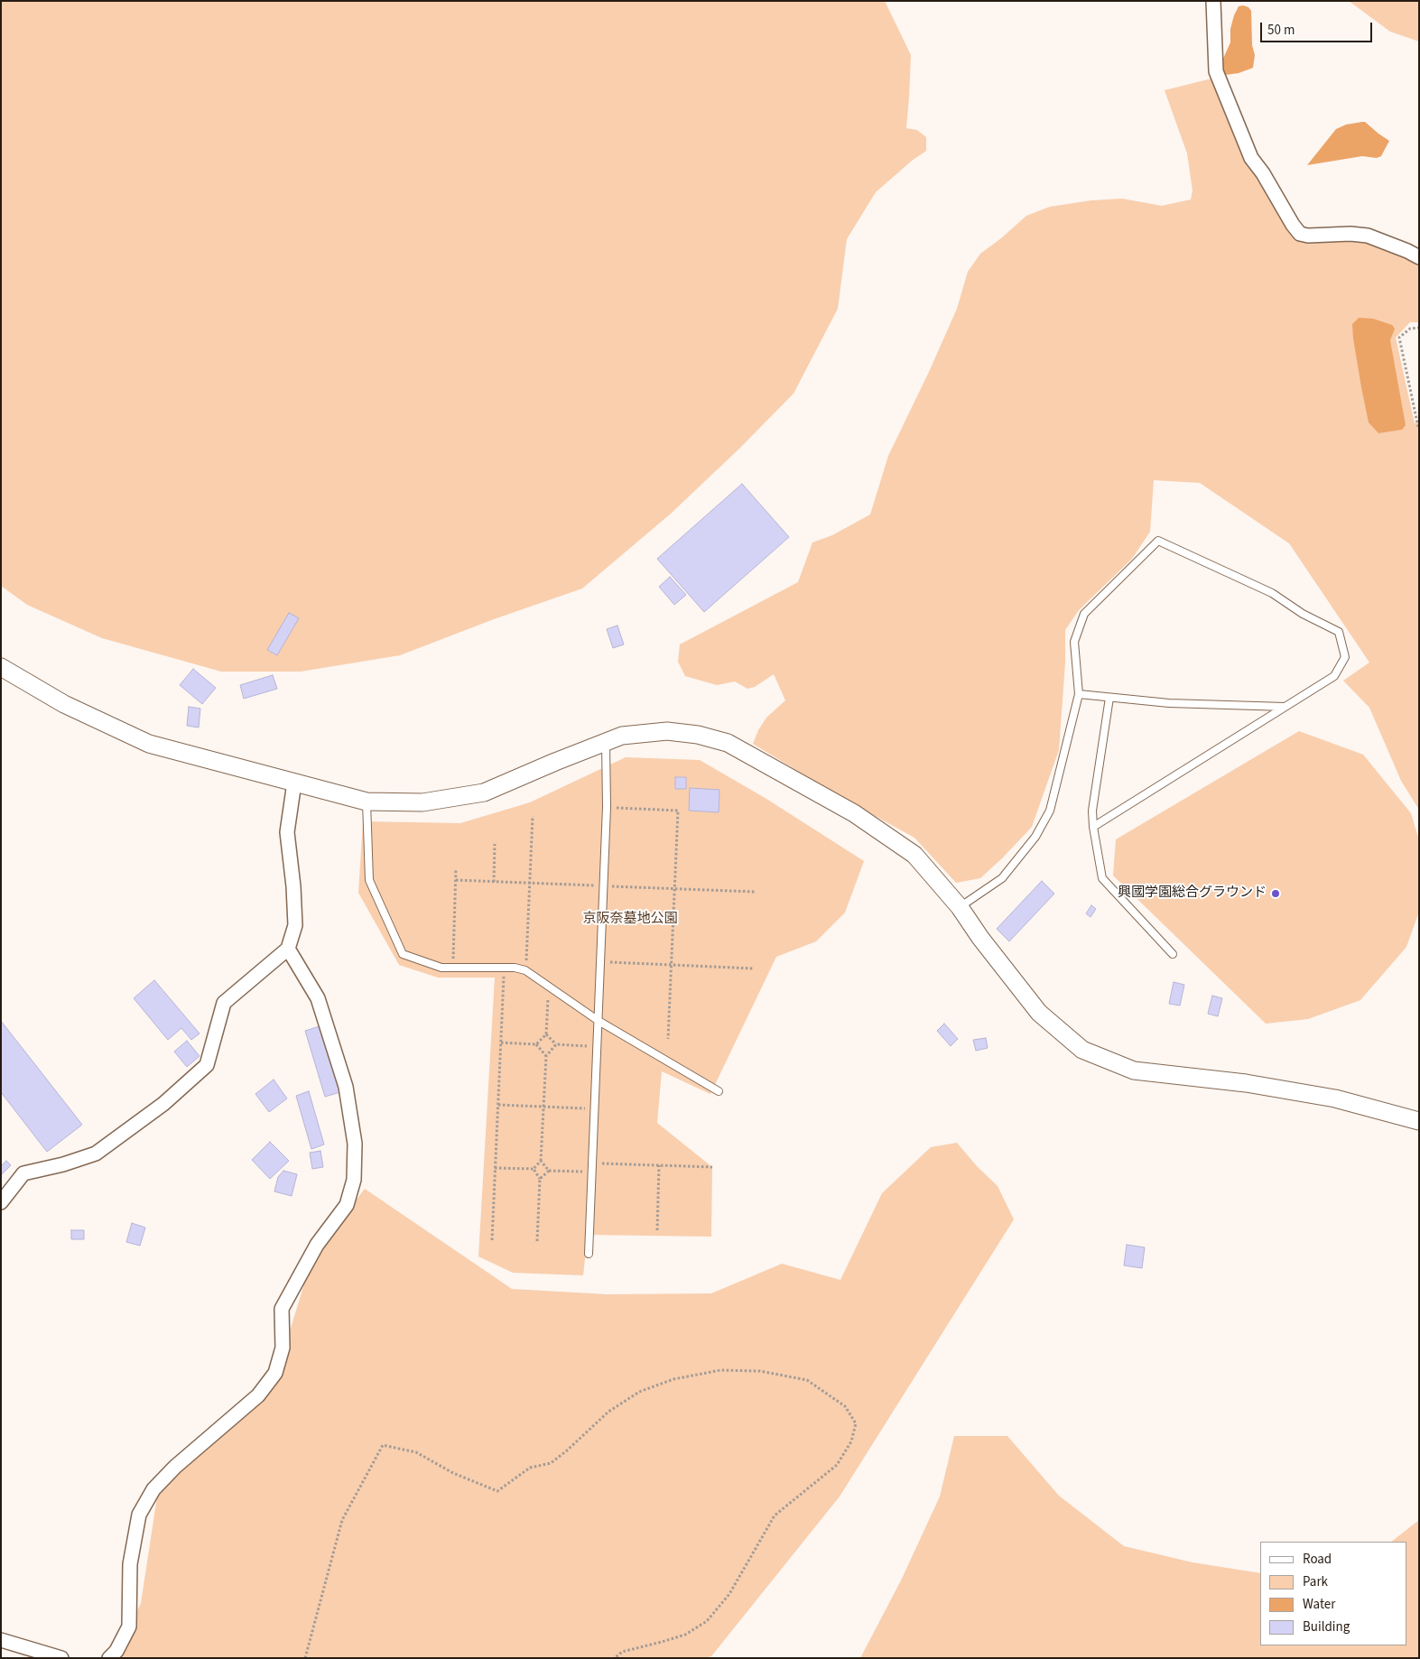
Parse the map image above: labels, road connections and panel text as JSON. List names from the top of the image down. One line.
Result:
{"parks":["京阪奈墓地公園"],"places":["興國学園総合グラウンド"],"legend":["Road","Park","Water","Building"],"scale_bar":"50 m"}
